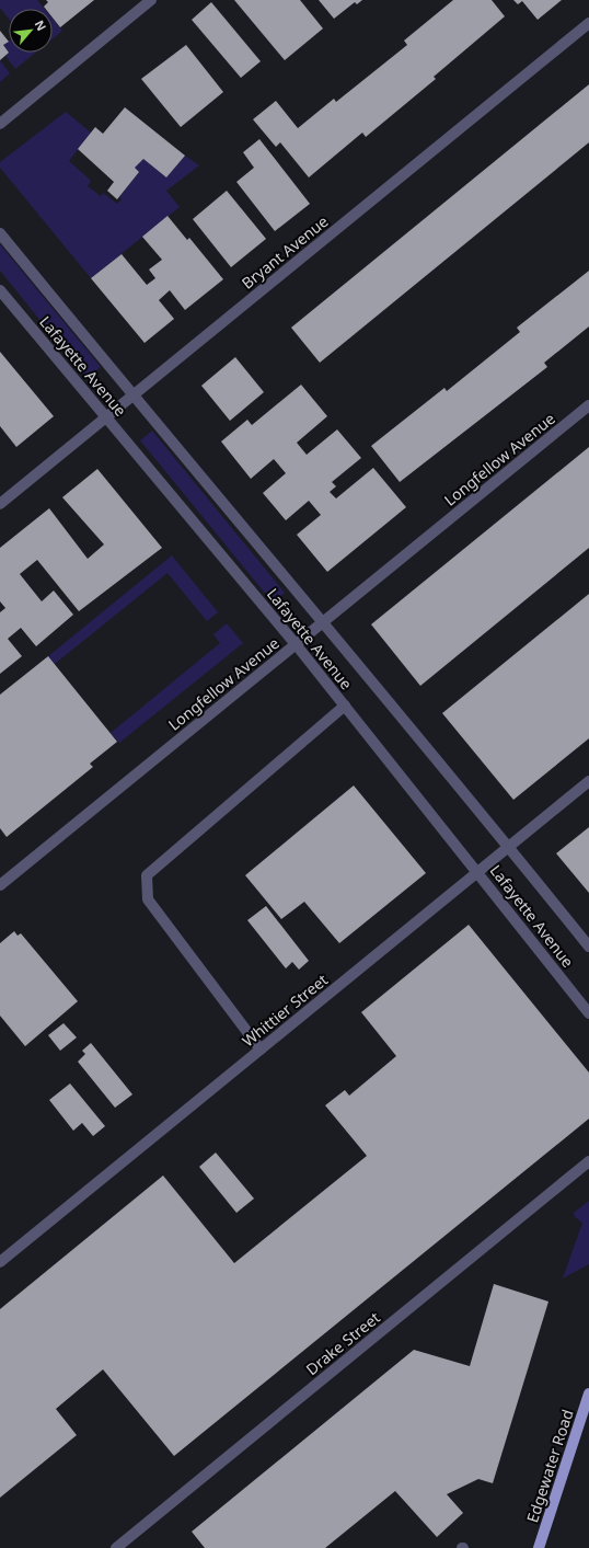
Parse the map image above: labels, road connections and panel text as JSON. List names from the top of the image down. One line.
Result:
{"streets":{"main road":["Edgewater Road"],"street":["Bryant Avenue","Lafayette Avenue","Longfellow Avenue","Whittier Street","Drake Street"]},"crossings":[["Bryant Avenue","Lafayette Avenue"],["Lafayette Avenue","Longfellow Avenue"],["Lafayette Avenue","Whittier Street"]],"north":"top right"}
